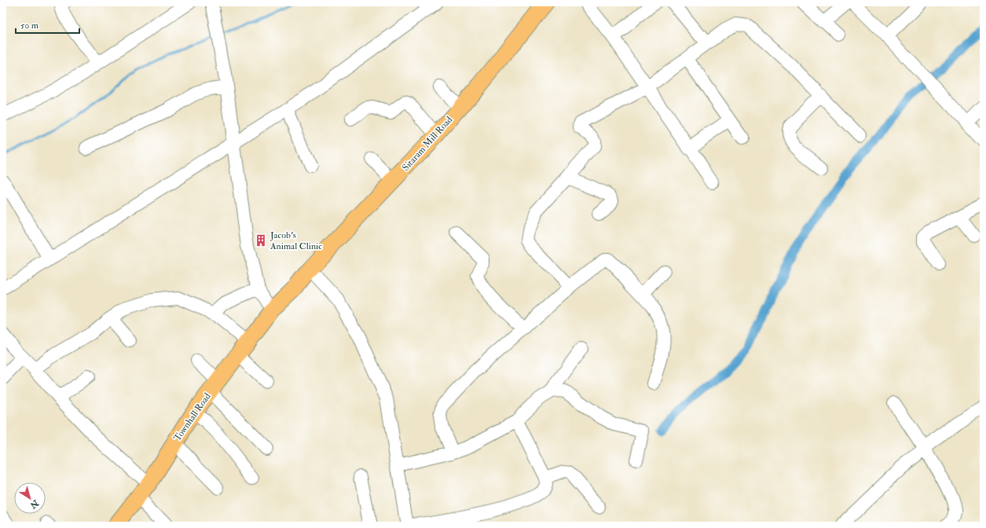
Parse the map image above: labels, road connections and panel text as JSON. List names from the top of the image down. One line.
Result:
{"streets":{"main road":["Sitaram Mill Road","Townhall Road"]},"crossings":[["Sitaram Mill Road","Townhall Road"]],"places":{"building":["Jacob's Animal Clinic"]},"scale_bar":"50 m","north":"bottom right"}
